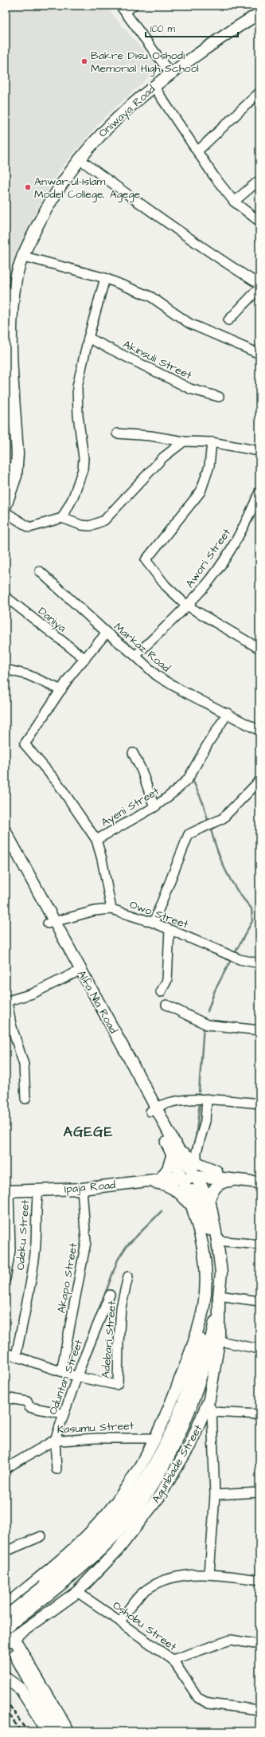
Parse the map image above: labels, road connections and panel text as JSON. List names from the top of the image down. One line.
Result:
{"streets":{"main road":["Oniwaya Road","Alfa Nla Road","Ipaja Road","Agunbiade Street"],"street":["Akinsuli Street","Awori Street","Daniya","Markaz Road","Ayeni Street","Owo Street","Odeku Street","Akapo Street","Adebari Street","Oduntan Street","Kasumu Street","Oshobu Street"]},"crossings":[["Awori Street","Markaz Road"],["Markaz Road","Ayeni Street"],["Owo Street","Alfa Nla Road"],["Alfa Nla Road","Ipaja Road"],["Alfa Nla Road","Agunbiade Street"],["Ipaja Road","Odeku Street"],["Ipaja Road","Akapo Street"],["Ipaja Road","Agunbiade Street"],["Odeku Street","Adebari Street"],["Akapo Street","Adebari Street"],["Adebari Street","Oduntan Street"],["Oduntan Street","Kasumu Street"],["Agunbiade Street","Oshobu Street"]],"districts":["AGEGE"],"places":["Bakre Disu Oshodi Memorial High School","Anwar-ul-Islam Model College, Agege"],"scale_bar":"100 m"}
